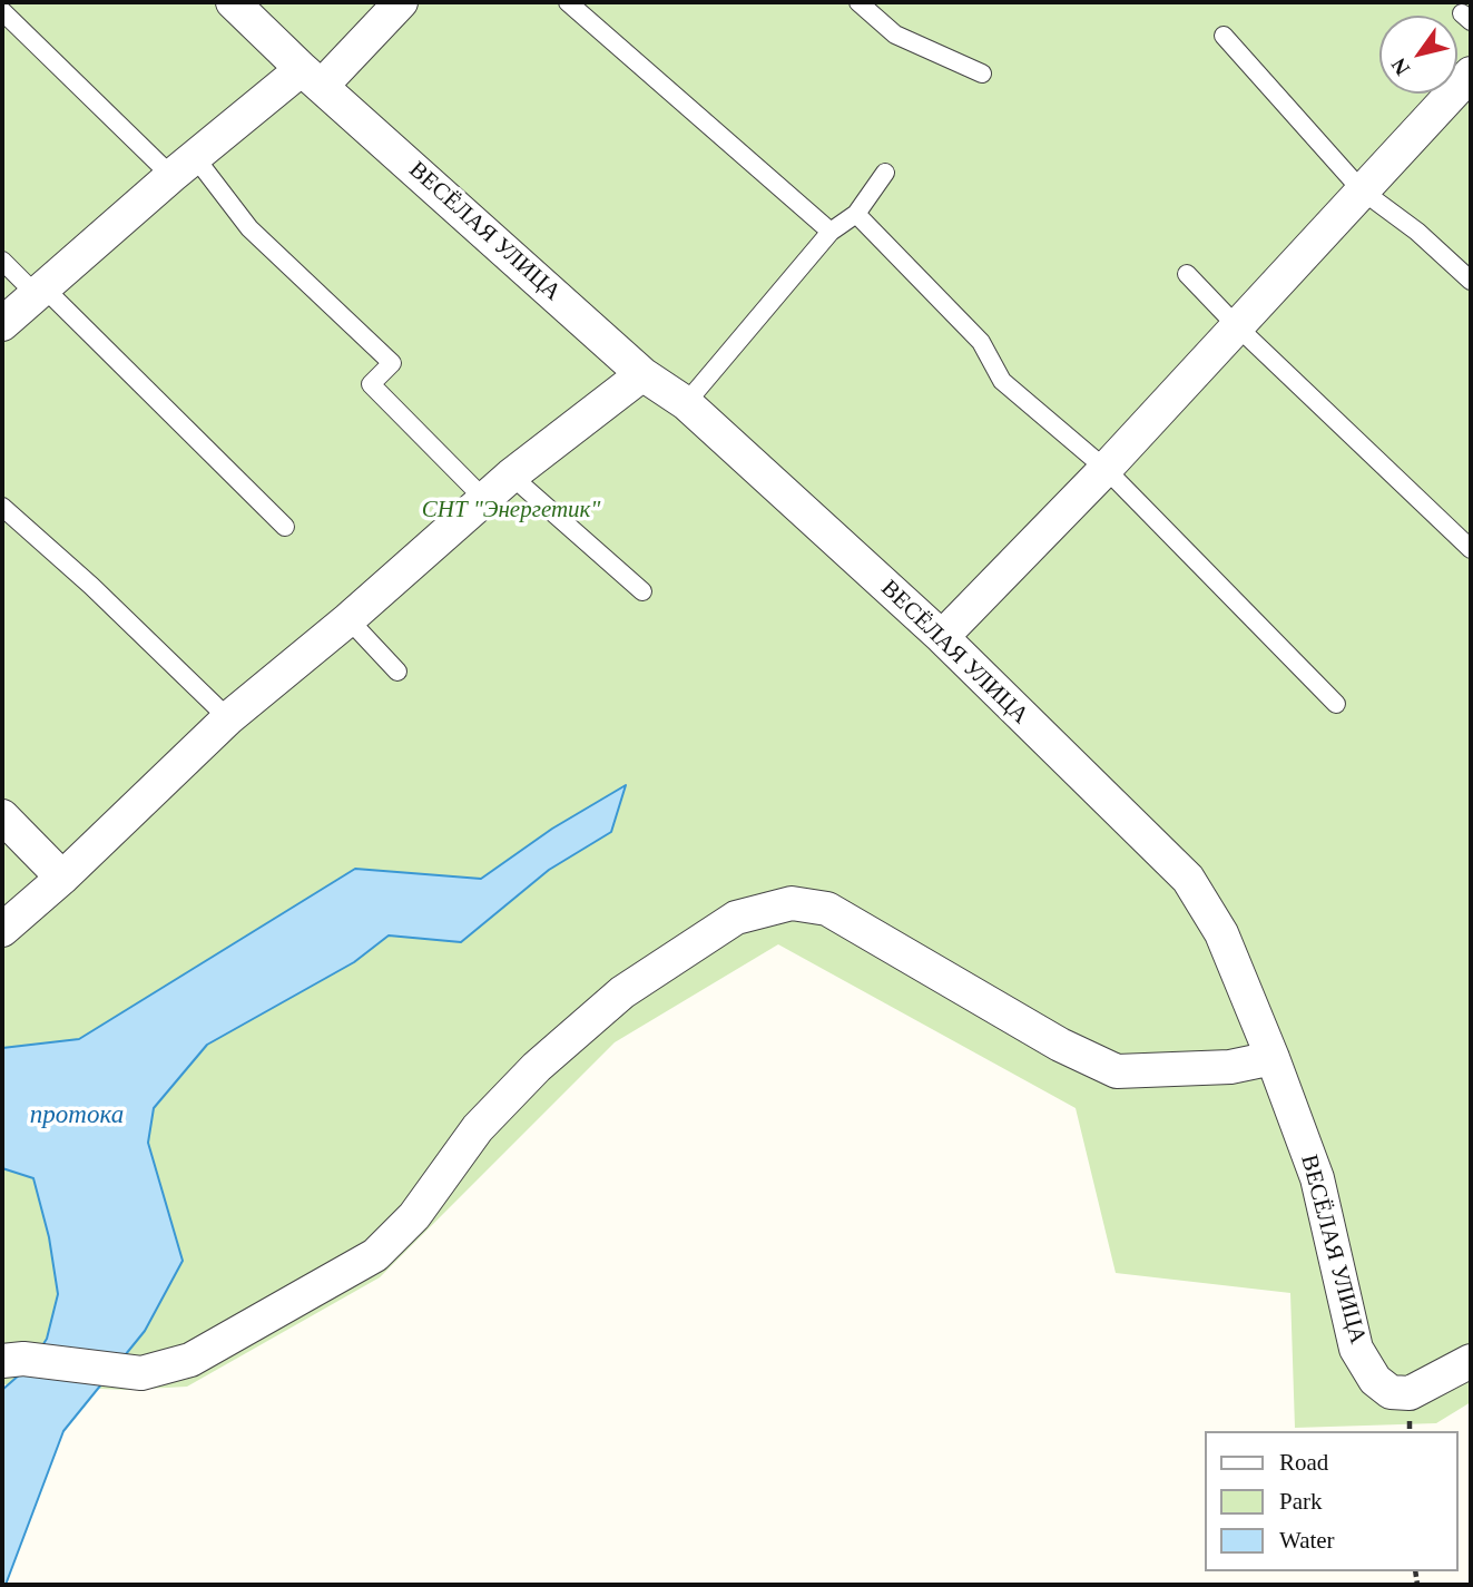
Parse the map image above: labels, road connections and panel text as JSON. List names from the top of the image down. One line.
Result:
{"streets":{"street":["ВЕСЁЛАЯ УЛИЦА"]},"water":["протока"],"parks":["СНТ \"Энергетик\""],"legend":["Road","Park","Water"],"north":"bottom left"}
